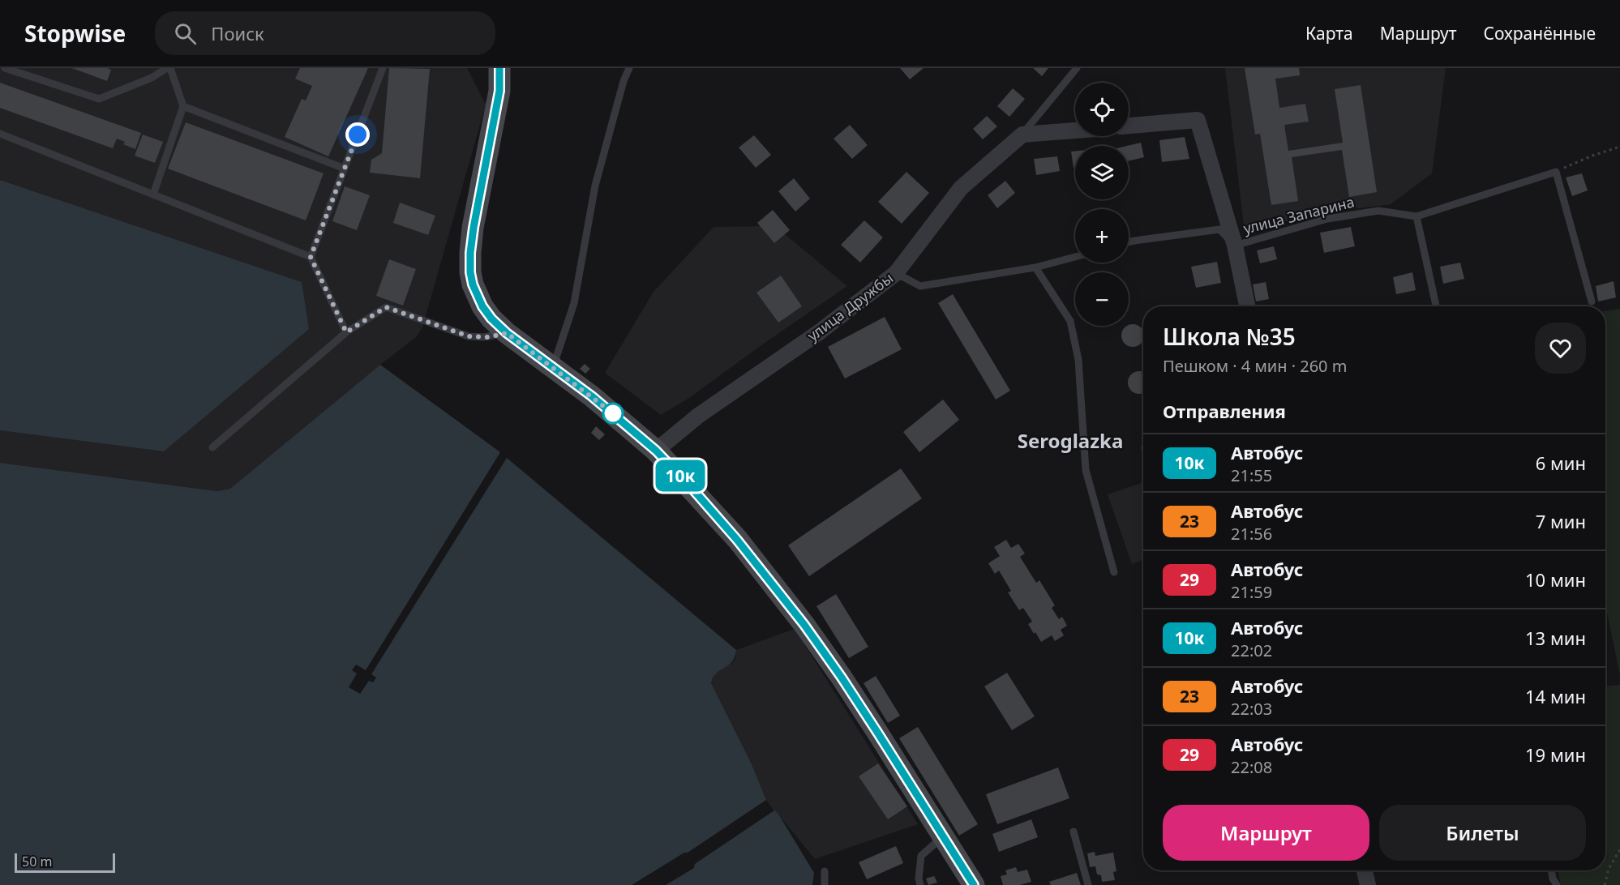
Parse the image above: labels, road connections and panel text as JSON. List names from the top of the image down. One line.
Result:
{"streets":{"street":["улица Дружбы"],"lane":["улица Запарина"]},"districts":["Seroglazka"],"lines":["bus line 10к"],"scale_bar":"50 m","page":{"header":"Stopwise","search":"Поиск","nav":["Карта","Маршрут","Сохранённые"],"on_map":"10к","map_buttons":["+","−"],"heading":[["Школа №35","Пешком · 4 мин · 260 m"],"Отправления"],"list":[{"mark":"10к","name":"Автобус","note":"21:55","value":"6 мин"},{"mark":"23","name":"Автобус","note":"21:56","value":"7 мин"},{"mark":"29","name":"Автобус","note":"21:59","value":"10 мин"},{"mark":"10к","name":"Автобус","note":"22:02","value":"13 мин"},{"mark":"23","name":"Автобус","note":"22:03","value":"14 мин"},{"mark":"29","name":"Автобус","note":"22:08","value":"19 мин"}],"buttons":["Маршрут","Билеты"],"scale":"50 m"}}
